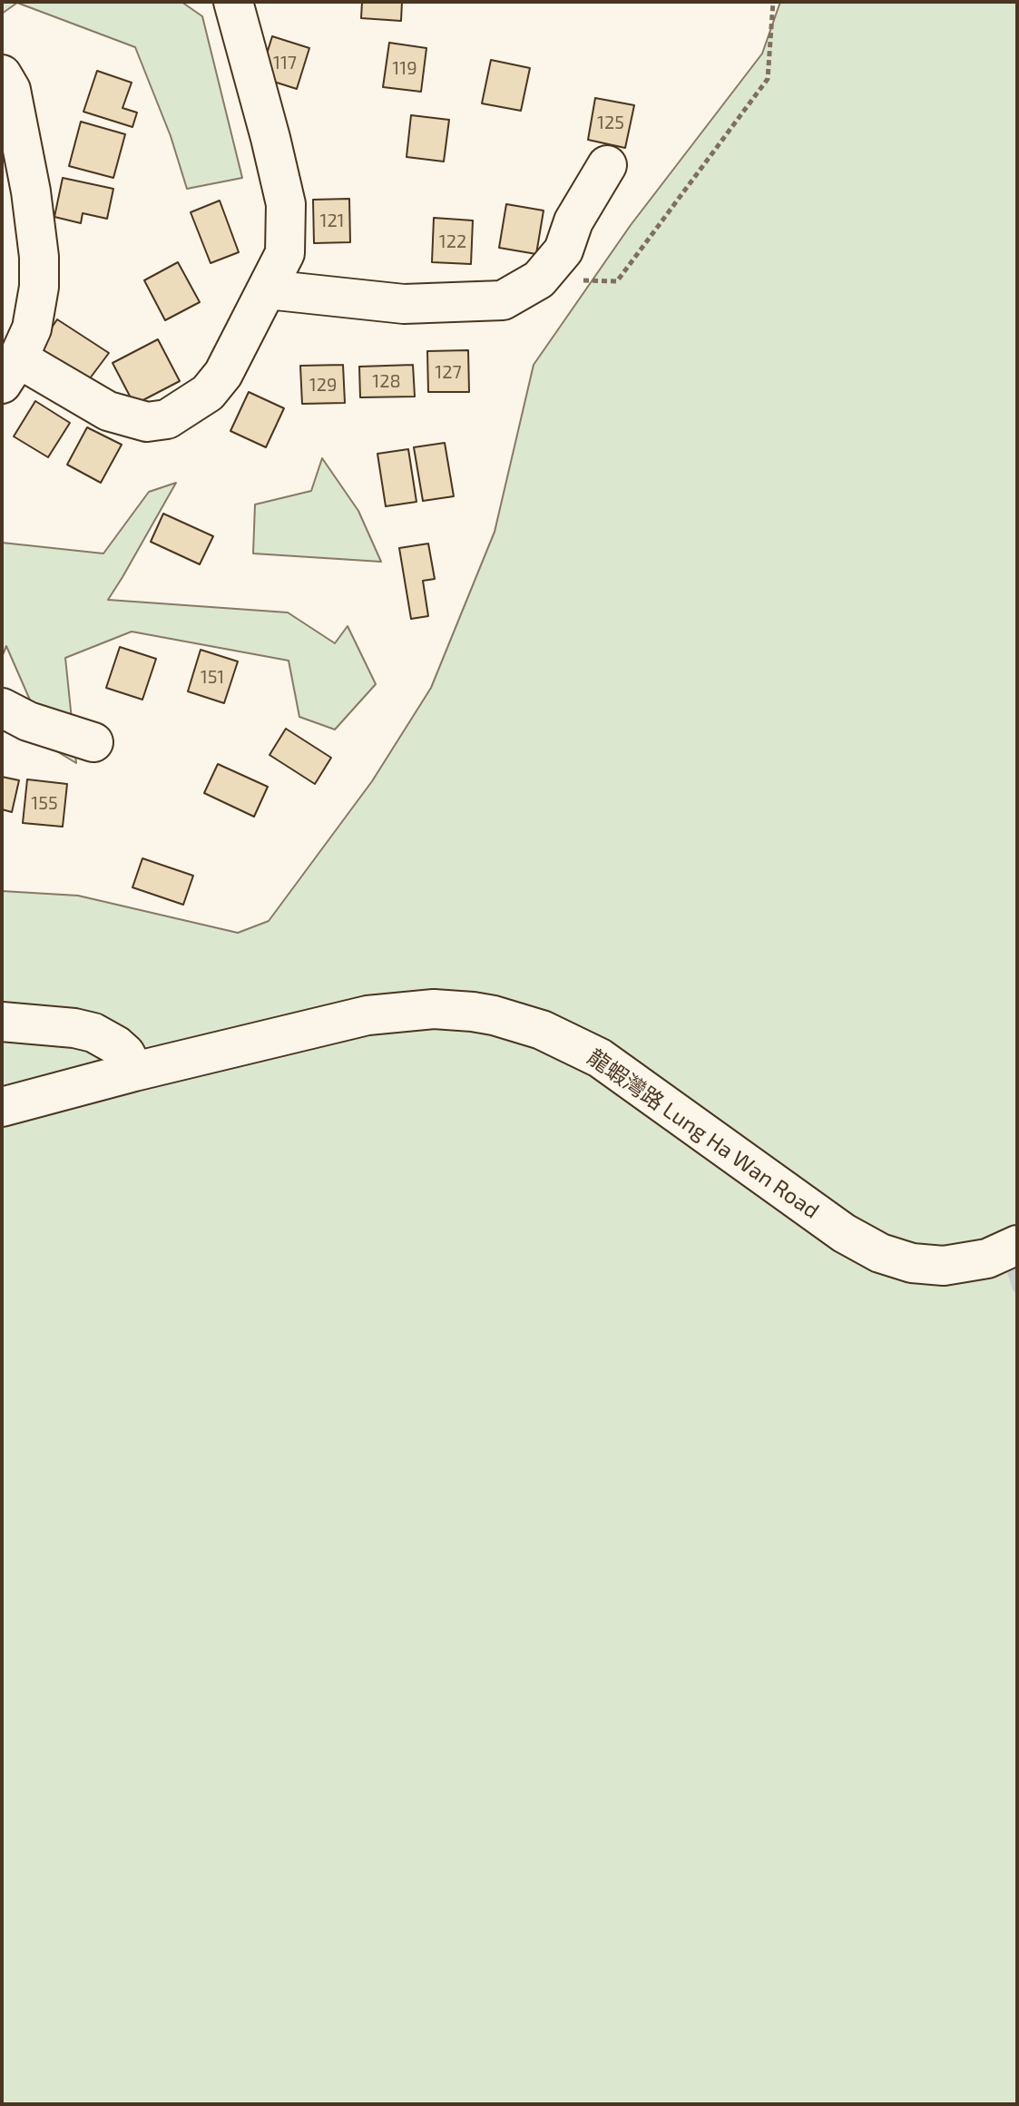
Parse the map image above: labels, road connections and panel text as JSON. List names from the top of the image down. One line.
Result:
{"streets":{"street":["龍蝦灣路 Lung Ha Wan Road"]},"house_numbers":["117","119","125","121","122","127","128","129","151","155"]}
